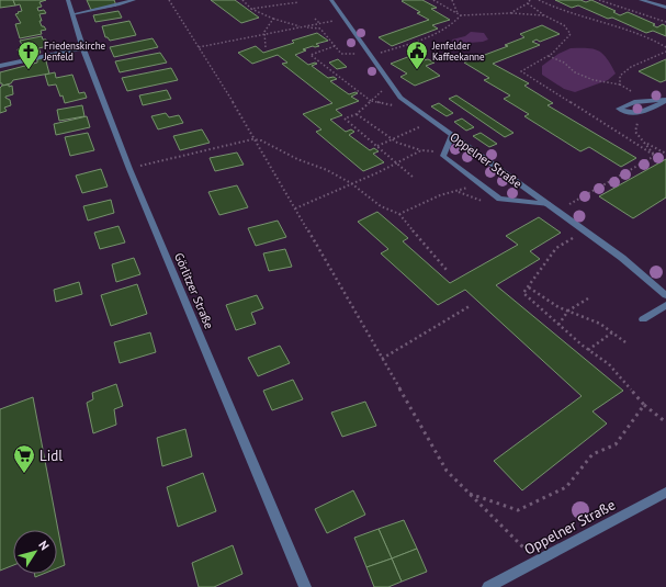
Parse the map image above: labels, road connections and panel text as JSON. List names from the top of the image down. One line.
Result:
{"streets":{"street":["Oppelner Straße","Görlitzer Straße"]},"places":{"church":["Friedenskirche Jenfeld"],"public building":["Jenfelder Kaffeekanne"],"supermarket":["Lidl"]},"north":"top right"}
